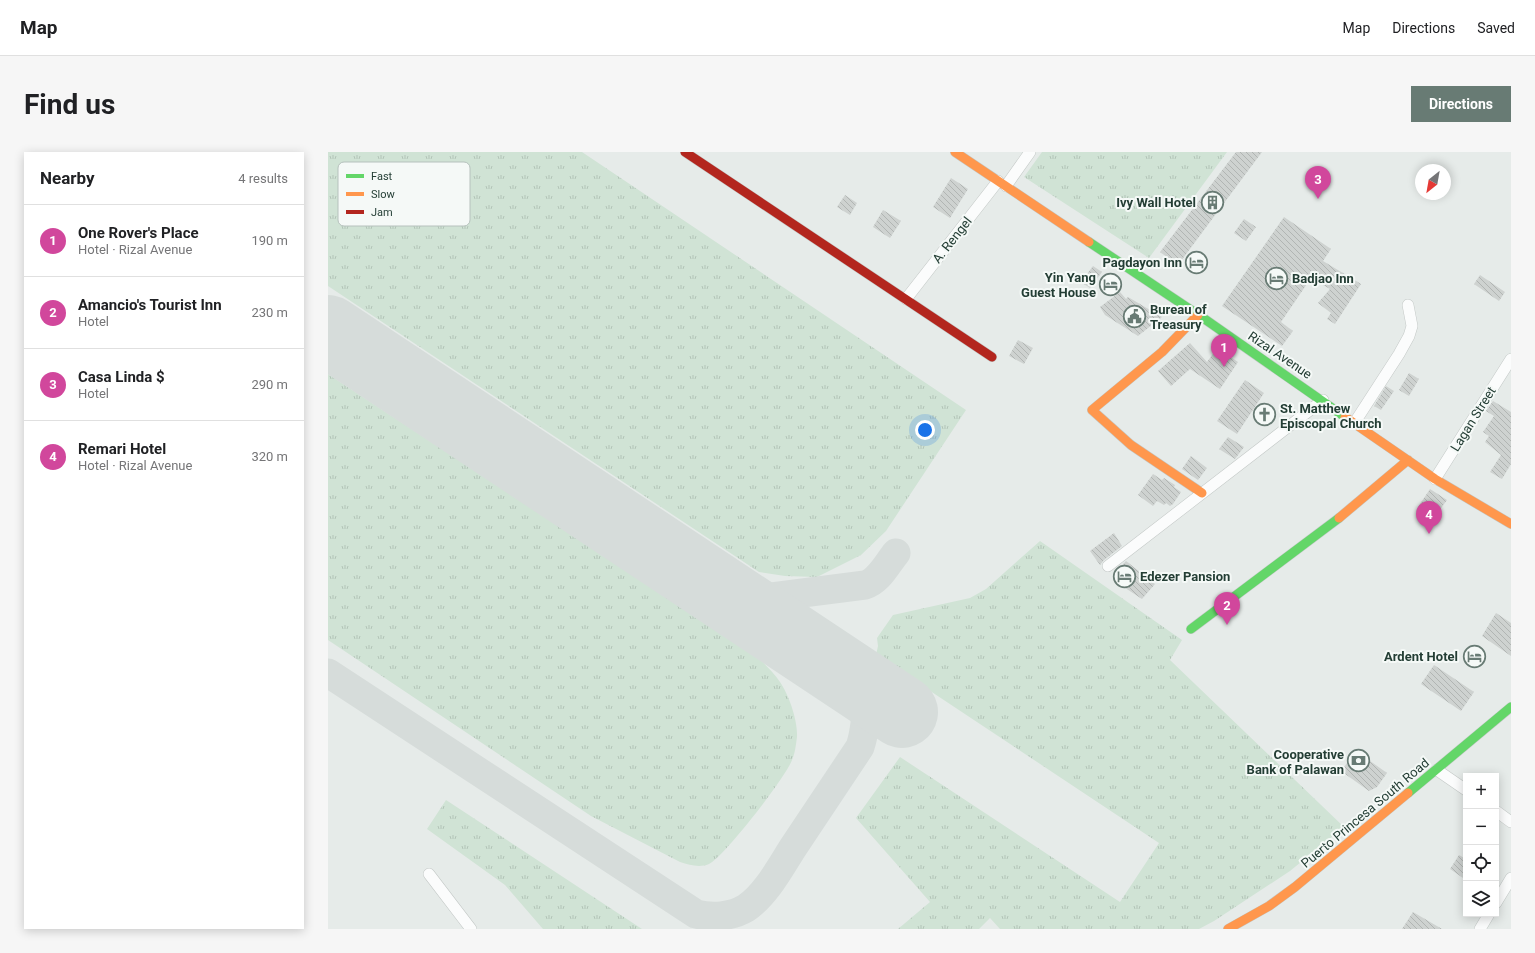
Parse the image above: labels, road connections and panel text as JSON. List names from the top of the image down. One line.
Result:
{"streets":{"street":["A. Rengel","Rizal Avenue","Lagan Street","Puerto Princesa South Road"]},"crossings":[["A. Rengel","Rizal Avenue"],["Rizal Avenue","Lagan Street"]],"places":{"building":["Ivy Wall Hotel"],"hotel":["Pagdayon Inn","Badjao Inn","Yin Yang Guest House","Edezer Pansion","Ardent Hotel"],"public building":["Bureau of Treasury"],"church":["St. Matthew Episcopal Church"],"bank":["Cooperative Bank of Palawan"]},"legend":["Fast","Slow","Jam"],"north":"bottom left","page":{"header":"Map","nav":["Map","Directions","Saved"],"buttons":"Directions","title":"Find us","heading":["Nearby","4 results"],"pins":["3","1","4","2"],"list":[{"mark":"1","name":"One Rover's Place","note":"Hotel · Rizal Avenue","value":"190 m"},{"mark":"2","name":"Amancio's Tourist Inn","note":"Hotel","value":"230 m"},{"mark":"3","name":"Casa Linda $","note":"Hotel","value":"290 m"},{"mark":"4","name":"Remari Hotel","note":"Hotel · Rizal Avenue","value":"320 m"}],"map_buttons":["+","−"]}}
